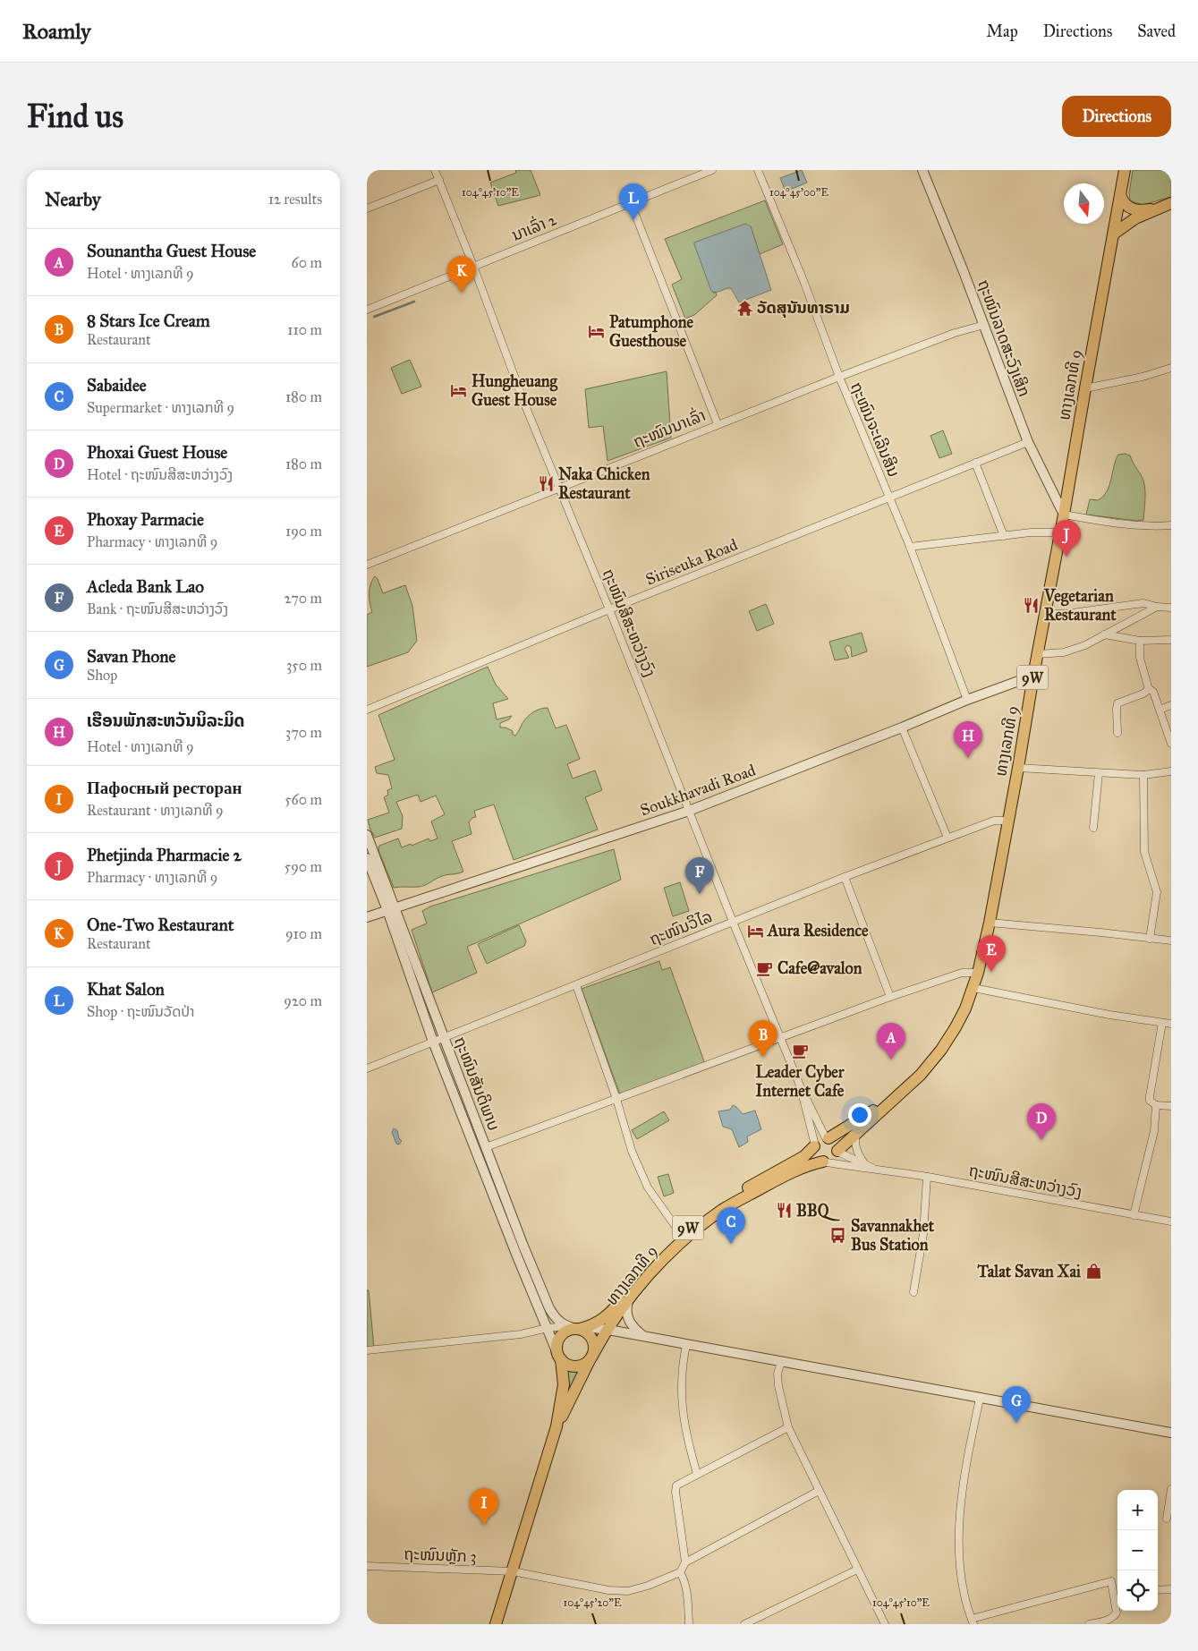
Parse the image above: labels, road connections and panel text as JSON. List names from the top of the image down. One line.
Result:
{"streets":{"main road":["ທາງເລກທີ 9","9W"],"street":["ນາເລົ່າ 2","ຖະໜົນລາດສະວົງເສິກ","ຖະໜົນນາເລົ່າ","ຖະໜົນຈະເລີນສິນ","Siriseuka Road","ຖະໜົນສີສະຫວ່າງວົງ","Soukkhavadi Road","ຖະໜົນວິໄລ","ຖະໜົນສັນຕິພາບ","ຖະໜົນຫຼັກ 3"]},"crossings":[["ນາເລົ່າ 2","ຖະໜົນສີສະຫວ່າງວົງ"],["ຖະໜົນລາດສະວົງເສິກ","ທາງເລກທີ 9"],["ຖະໜົນລາດສະວົງເສິກ","ຖະໜົນນາເລົ່າ"],["ຖະໜົນລາດສະວົງເສິກ","Siriseuka Road"],["ທາງເລກທີ 9","ຖະໜົນສີສະຫວ່າງວົງ"],["ທາງເລກທີ 9","9W"],["ທາງເລກທີ 9","Soukkhavadi Road"],["ທາງເລກທີ 9","ຖະໜົນວິໄລ"],["ທາງເລກທີ 9","ຖະໜົນສັນຕິພາບ"],["ທາງເລກທີ 9","ຖະໜົນຫຼັກ 3"],["ຖະໜົນນາເລົ່າ","ຖະໜົນຈະເລີນສິນ"],["ຖະໜົນນາເລົ່າ","ຖະໜົນສີສະຫວ່າງວົງ"],["ຖະໜົນຈະເລີນສິນ","Siriseuka Road"],["ຖະໜົນຈະເລີນສິນ","Soukkhavadi Road"],["Siriseuka Road","ຖະໜົນສີສະຫວ່າງວົງ"],["ຖະໜົນສີສະຫວ່າງວົງ","Soukkhavadi Road"],["ຖະໜົນສີສະຫວ່າງວົງ","ຖະໜົນວິໄລ"],["Soukkhavadi Road","ຖະໜົນສັນຕິພາບ"],["ຖະໜົນວິໄລ","ຖະໜົນສັນຕິພາບ"]],"places":{"temple":["ວັດສຸນັນທາຣາມ"],"hotel":["Patumphone Guesthouse","Hungheuang Guest House","Aura Residence"],"restaurant":["Naka Chicken Restaurant","Vegetarian Restaurant","BBQ"],"cafe":["Cafe@avalon","Leader Cyber Internet Cafe"],"bus stop":["Savannakhet Bus Station"],"shop":["Talat Savan Xai"]},"north":"bottom","page":{"header":"Roamly","nav":["Map","Directions","Saved"],"buttons":"Directions","title":"Find us","heading":["Nearby","12 results"],"pins":["L","K","J","H","F","E","B","A","D","C","G","I"],"list":[{"mark":"A","name":"Sounantha Guest House","note":"Hotel · ທາງເລກທີ 9","value":"60 m"},{"mark":"B","name":"8 Stars Ice Cream","note":"Restaurant","value":"110 m"},{"mark":"C","name":"Sabaidee","note":"Supermarket · ທາງເລກທີ 9","value":"180 m"},{"mark":"D","name":"Phoxai Guest House","note":"Hotel · ຖະໜົນສີສະຫວ່າງວົງ","value":"180 m"},{"mark":"E","name":"Phoxay Parmacie","note":"Pharmacy · ທາງເລກທີ 9","value":"190 m"},{"mark":"F","name":"Acleda Bank Lao","note":"Bank · ຖະໜົນສີສະຫວ່າງວົງ","value":"270 m"},{"mark":"G","name":"Savan Phone","note":"Shop","value":"350 m"},{"mark":"H","name":"ເຮືອນພັກສະຫວັນນິລະມິດ","note":"Hotel · ທາງເລກທີ 9","value":"370 m"},{"mark":"I","name":"Пафосный ресторан","note":"Restaurant · ທາງເລກທີ 9","value":"560 m"},{"mark":"J","name":"Phetjinda Pharmacie 2","note":"Pharmacy · ທາງເລກທີ 9","value":"590 m"},{"mark":"K","name":"One-Two Restaurant","note":"Restaurant","value":"910 m"},{"mark":"L","name":"Khat Salon","note":"Shop · ຖະໜົນວັດປ່າ","value":"920 m"}],"map_buttons":["+","−"]},"coordinates":["104°45'10\"E","104°45'00\"E","104°45'20\"E"]}
